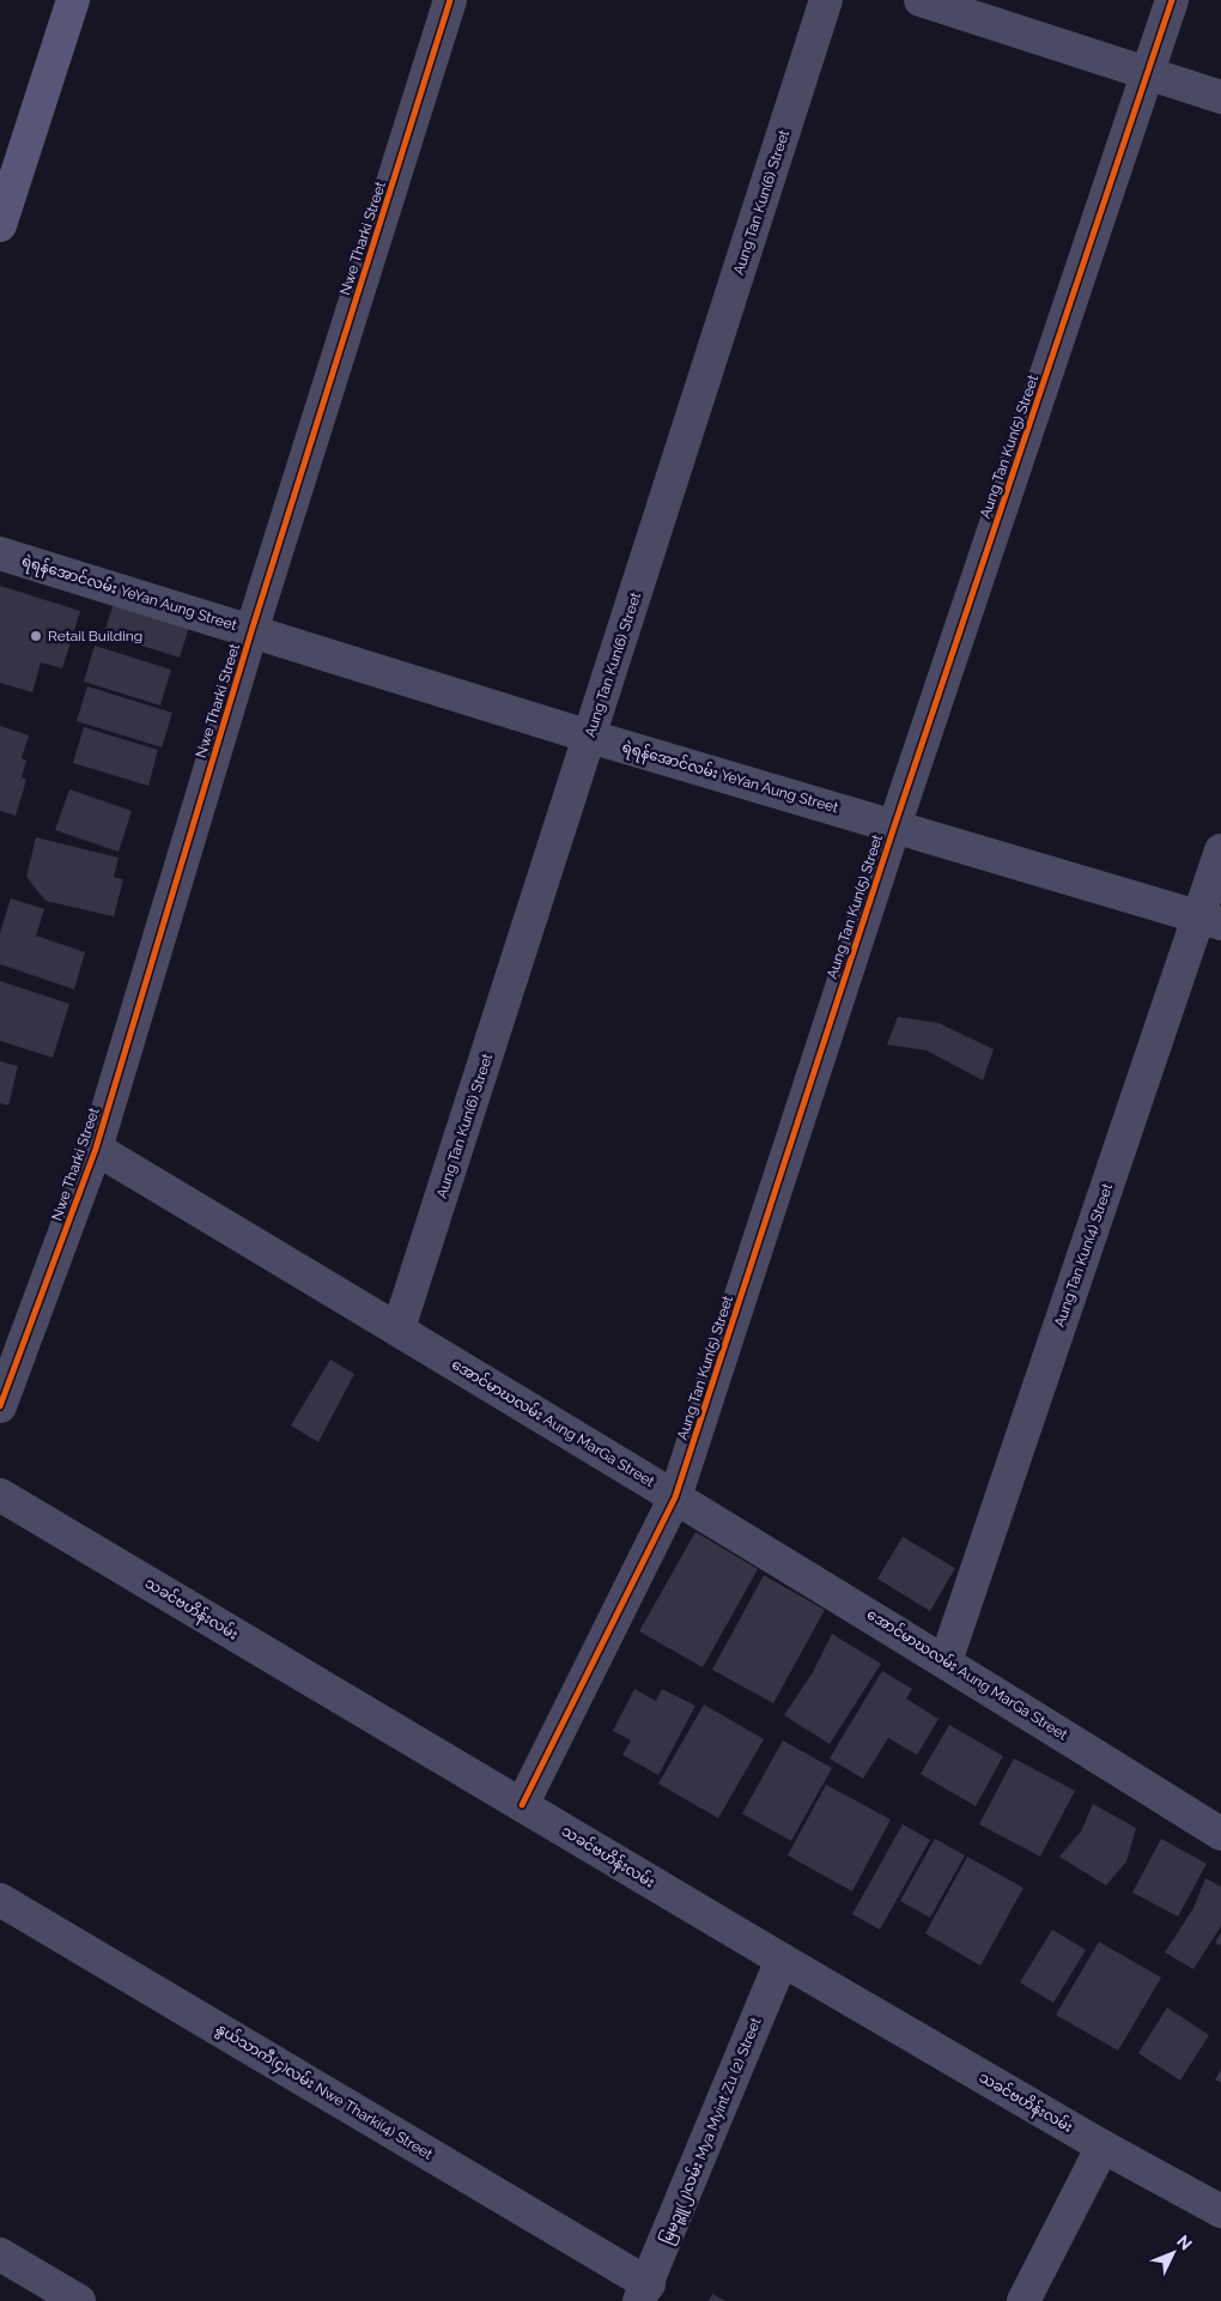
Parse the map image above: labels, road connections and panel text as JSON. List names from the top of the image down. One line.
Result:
{"streets":{"street":["Aung Tan Kun(6) Street","Nwe Tharki Street","Aung Tan Kun(5) Street","ရဲရန်အောင်လမ်း YeYan Aung Street","Aung Tan Kun(4) Street","အောင်မာဃလမ်း Aung MarGa Street","သခင်ဗဟိန်းလမ်း","နွယ်သာကီ(၄)လမ်း Nwe Tharki(4) Street","မြမဉ္ဇူ(၂)လမ်း Mya Myint Zu (2) Street"]},"crossings":[["Aung Tan Kun(6) Street","ရဲရန်အောင်လမ်း YeYan Aung Street"],["Aung Tan Kun(6) Street","အောင်မာဃလမ်း Aung MarGa Street"],["Nwe Tharki Street","ရဲရန်အောင်လမ်း YeYan Aung Street"],["Nwe Tharki Street","အောင်မာဃလမ်း Aung MarGa Street"],["Aung Tan Kun(5) Street","ရဲရန်အောင်လမ်း YeYan Aung Street"],["Aung Tan Kun(5) Street","အောင်မာဃလမ်း Aung MarGa Street"],["Aung Tan Kun(5) Street","သခင်ဗဟိန်းလမ်း"],["ရဲရန်အောင်လမ်း YeYan Aung Street","Aung Tan Kun(4) Street"],["Aung Tan Kun(4) Street","အောင်မာဃလမ်း Aung MarGa Street"],["သခင်ဗဟိန်းလမ်း","မြမဉ္ဇူ(၂)လမ်း Mya Myint Zu (2) Street"],["နွယ်သာကီ(၄)လမ်း Nwe Tharki(4) Street","မြမဉ္ဇူ(၂)လမ်း Mya Myint Zu (2) Street"]],"places":["Retail Building"],"north":"top right"}
